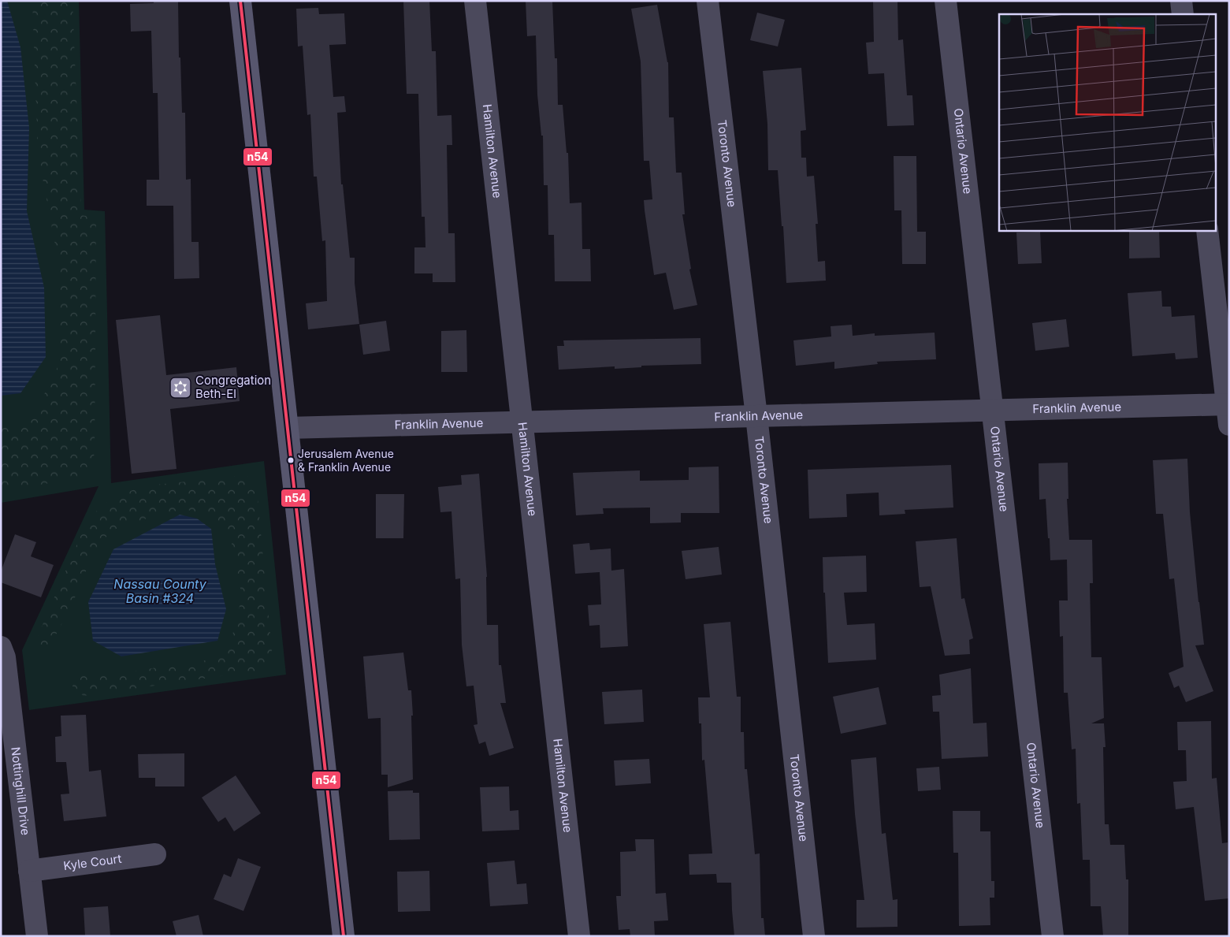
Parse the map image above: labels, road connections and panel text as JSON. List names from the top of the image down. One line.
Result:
{"streets":{"street":["Hamilton Avenue","Ontario Avenue","Toronto Avenue","Franklin Avenue","Nottinghill Drive","Kyle Court"]},"crossings":[["Hamilton Avenue","Franklin Avenue"],["Ontario Avenue","Franklin Avenue"],["Toronto Avenue","Franklin Avenue"],["Nottinghill Drive","Kyle Court"]],"water":["Nassau County Basin #324"],"places":{"synagogue":["Congregation Beth-El"],"other":["Jerusalem Avenue & Franklin Avenue"]},"lines":["transit line n54"]}
